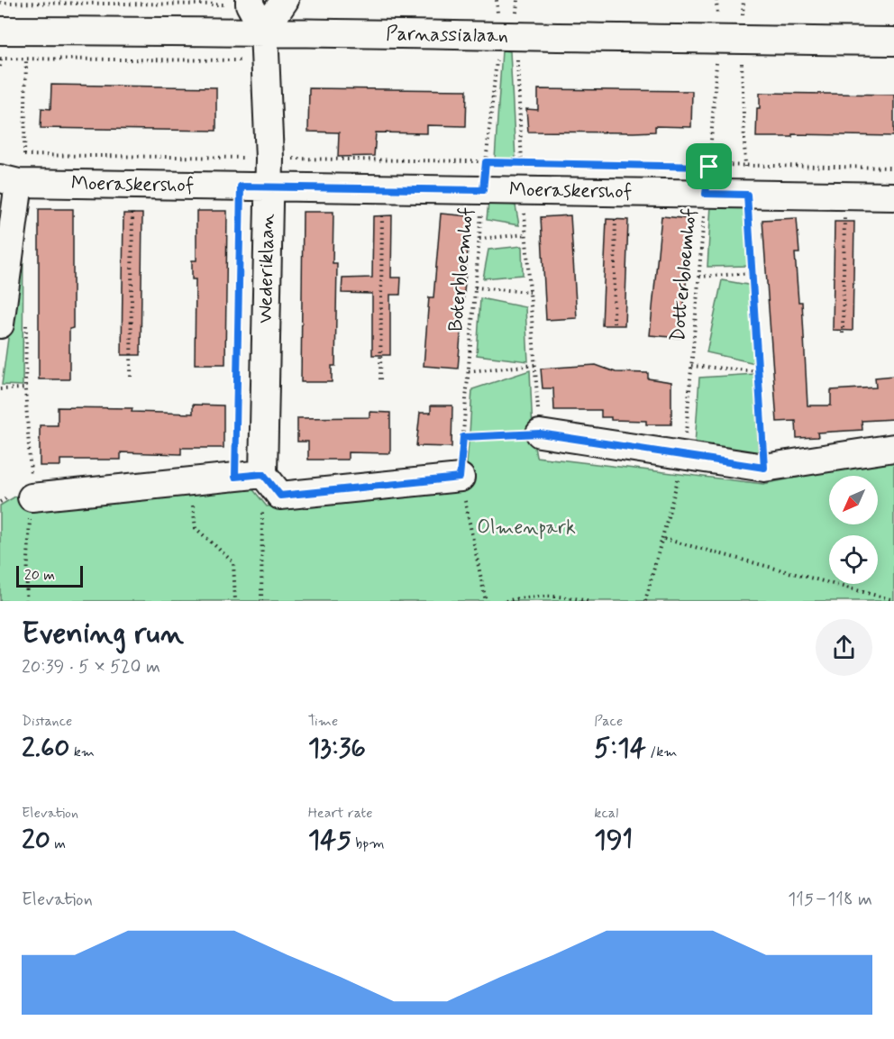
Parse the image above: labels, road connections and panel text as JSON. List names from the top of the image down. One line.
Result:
{"streets":{"street":["Parnassialaan","Moeraskershof","Wederiklaan"],"path":["Boterbloemhof","Dotterbloemhof"]},"crossings":[["Parnassialaan","Wederiklaan"],["Parnassialaan","Boterbloemhof"],["Parnassialaan","Dotterbloemhof"],["Moeraskershof","Wederiklaan"],["Moeraskershof","Boterbloemhof"],["Moeraskershof","Dotterbloemhof"]],"parks":["Olmenpark"],"scale_bar":"20 m","north":"bottom left","page":{"scale":"20 m","heading":["Evening run","20:39 · 5 × 520 m"],"stats":[["Distance","2.60 km"],["Time","13:36"],["Pace","5:14 /km"],["Elevation","20 m"],["Heart rate","145 bpm"],["kcal","191"]],"chart":["Elevation","115–118 m"]}}
